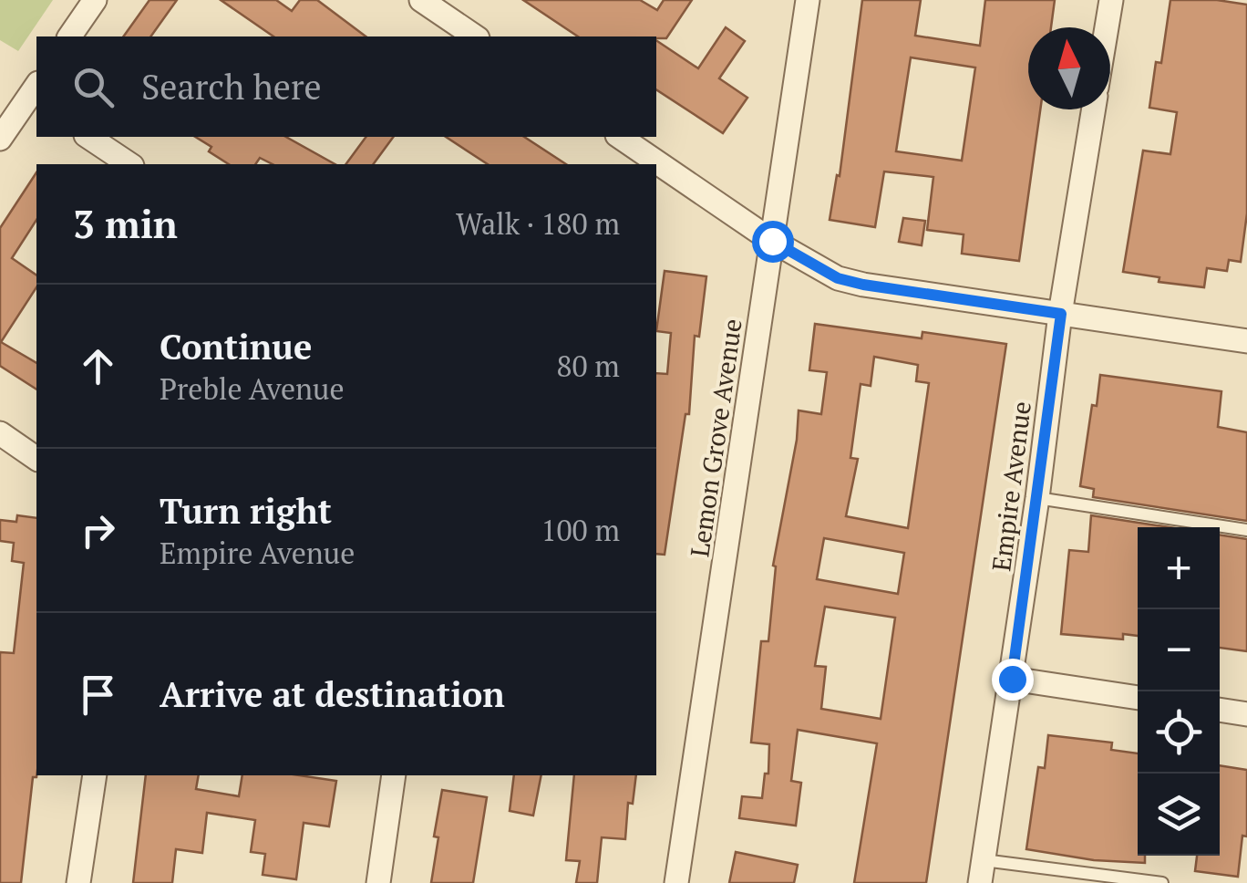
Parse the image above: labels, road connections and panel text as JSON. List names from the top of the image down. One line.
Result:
{"streets":{"street":["Lemon Grove Avenue","Empire Avenue"]},"north":"top","page":{"search":"Search here","heading":["3 min","Walk · 180 m"],"list":[["Continue","Preble Avenue","80 m"],["Turn right","Empire Avenue","100 m"],"Arrive at destination"],"map_buttons":["+","−"]}}
